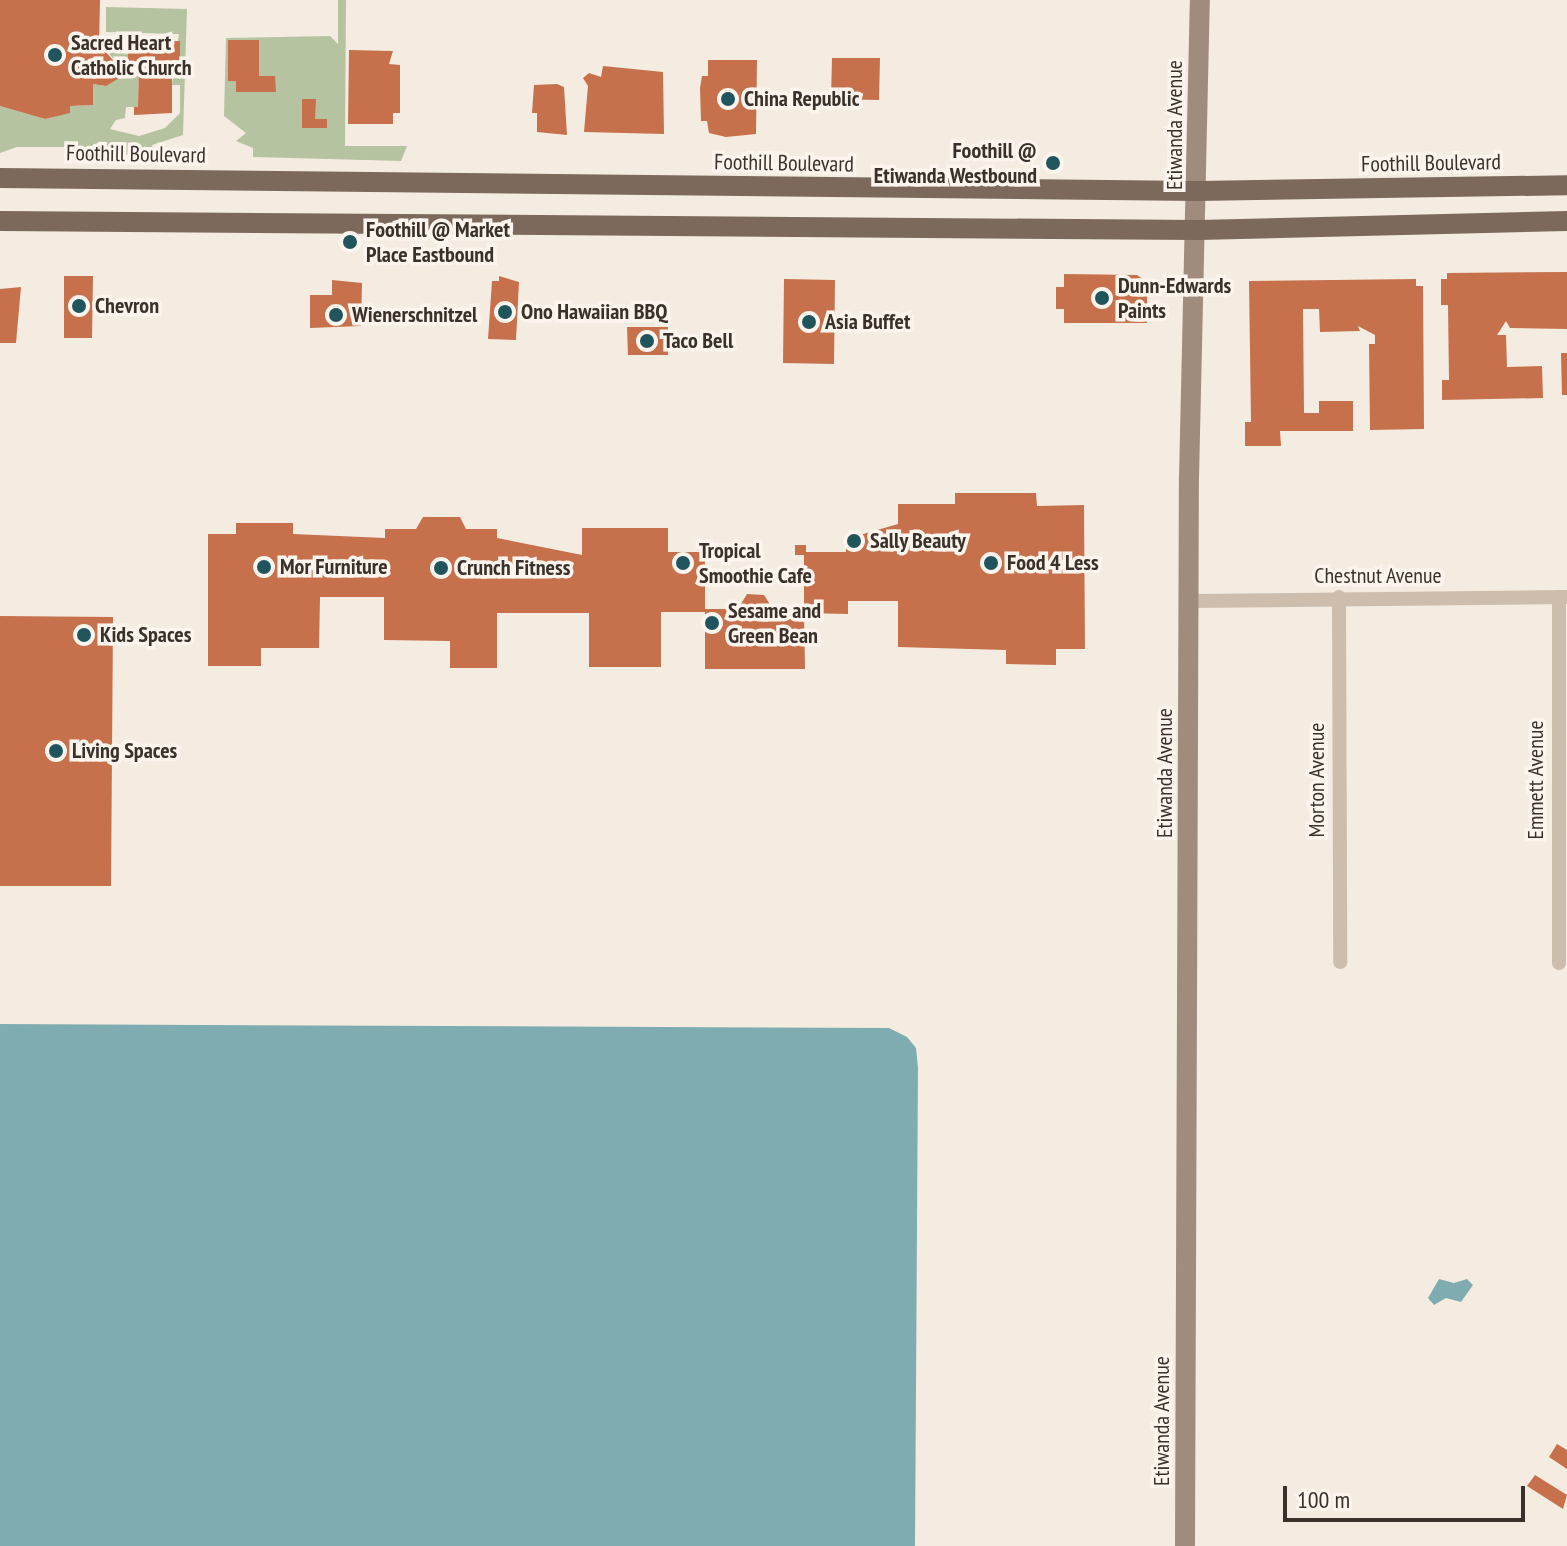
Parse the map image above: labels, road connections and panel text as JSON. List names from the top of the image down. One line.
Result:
{"streets":{"main road":["Etiwanda Avenue","Foothill Boulevard"],"street":["Chestnut Avenue","Morton Avenue","Emmett Avenue"]},"crossings":[["Etiwanda Avenue","Foothill Boulevard"],["Etiwanda Avenue","Chestnut Avenue"],["Chestnut Avenue","Morton Avenue"],["Chestnut Avenue","Emmett Avenue"]],"places":["Sacred Heart Catholic Church","China Republic","Foothill @ Etiwanda Westbound","Foothill @ Market Place Eastbound","Dunn-Edwards Paints","Chevron","Ono Hawaiian BBQ","Wienerschnitzel","Asia Buffet","Taco Bell","Sally Beauty","Tropical Smoothie Cafe","Food 4 Less","Mor Furniture","Crunch Fitness","Sesame and Green Bean","Kids Spaces","Living Spaces"],"scale_bar":"100 m"}
